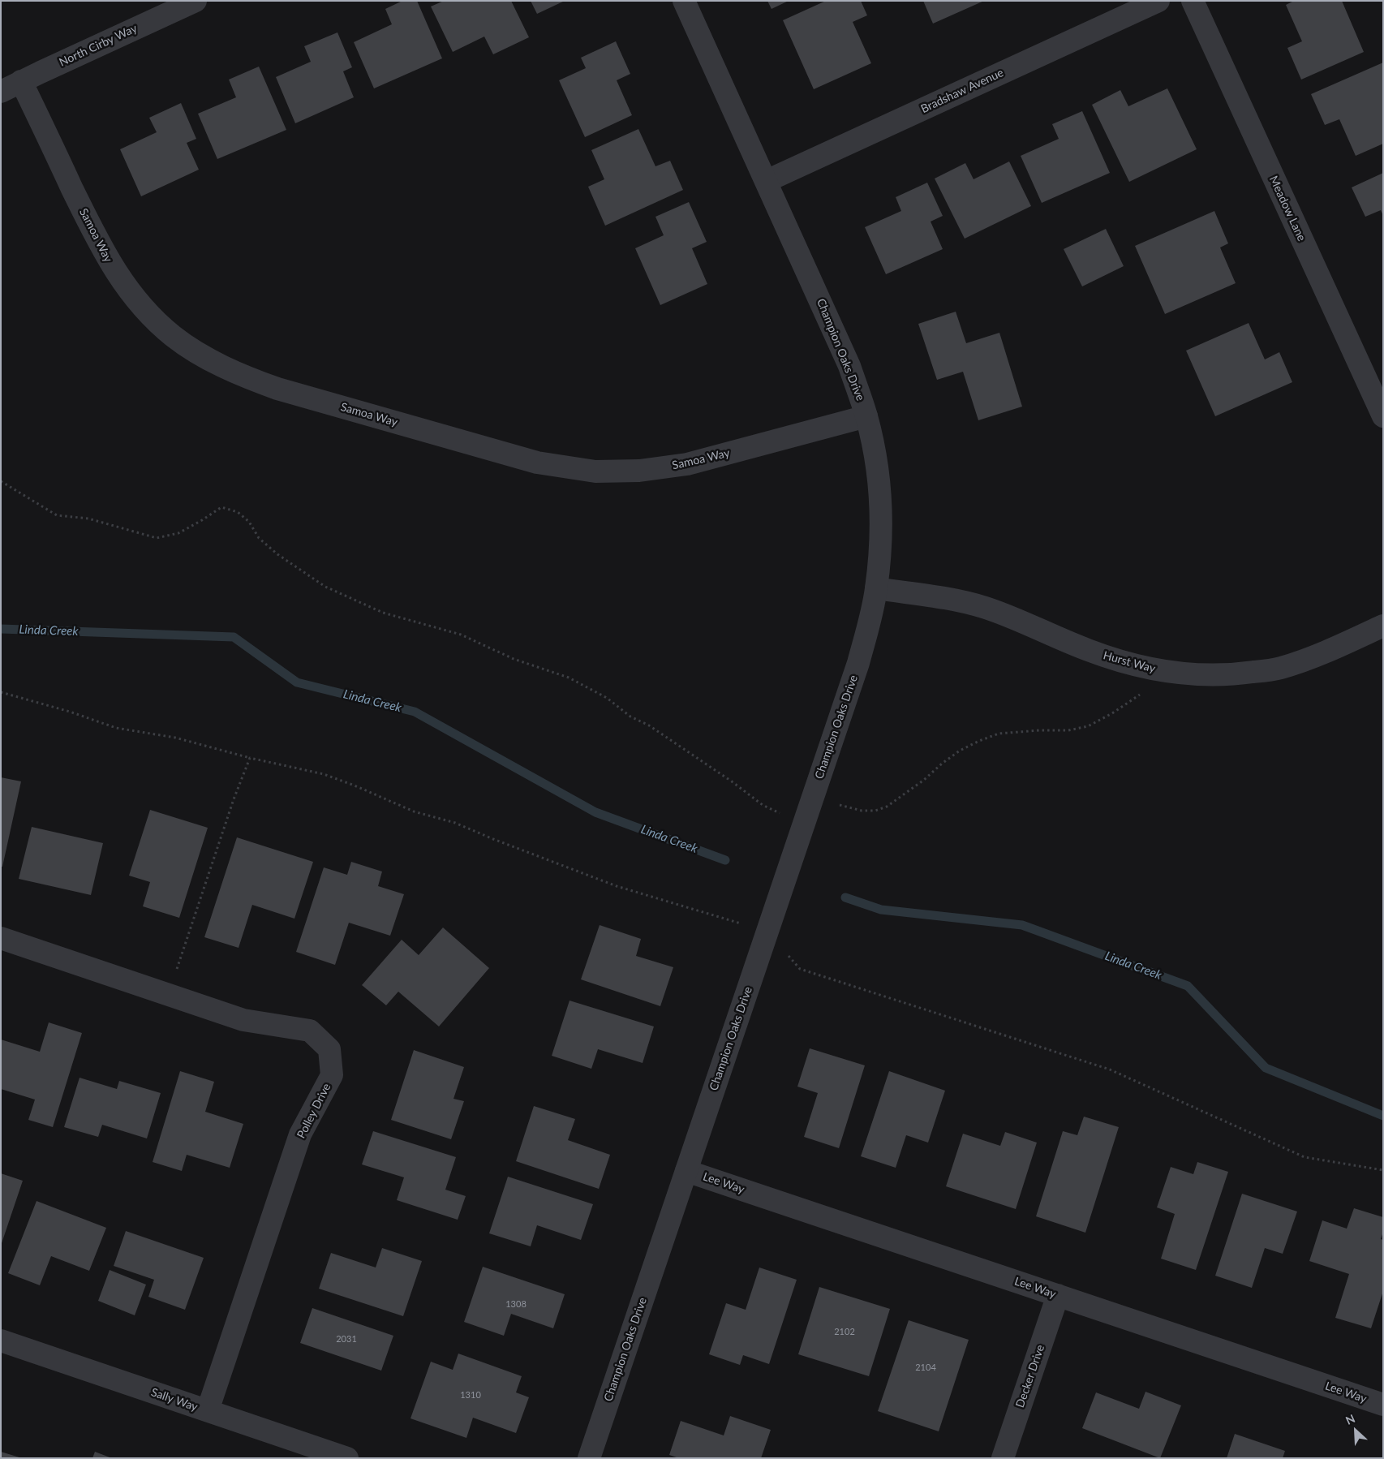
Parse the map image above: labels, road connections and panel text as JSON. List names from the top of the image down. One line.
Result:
{"streets":{"street":["North Cirby Way","Bradshaw Avenue","Meadow Lane","Samoa Way","Champion Oaks Drive","Hurst Way","Polley Drive","Lee Way","Decker Drive","Sally Way"]},"crossings":[["North Cirby Way","Samoa Way"],["Bradshaw Avenue","Champion Oaks Drive"],["Samoa Way","Champion Oaks Drive"],["Champion Oaks Drive","Hurst Way"],["Champion Oaks Drive","Lee Way"],["Polley Drive","Sally Way"],["Lee Way","Decker Drive"]],"water":["Linda Creek"],"house_numbers":["1308","2102","2031","2104","1310"],"north":"top left"}
